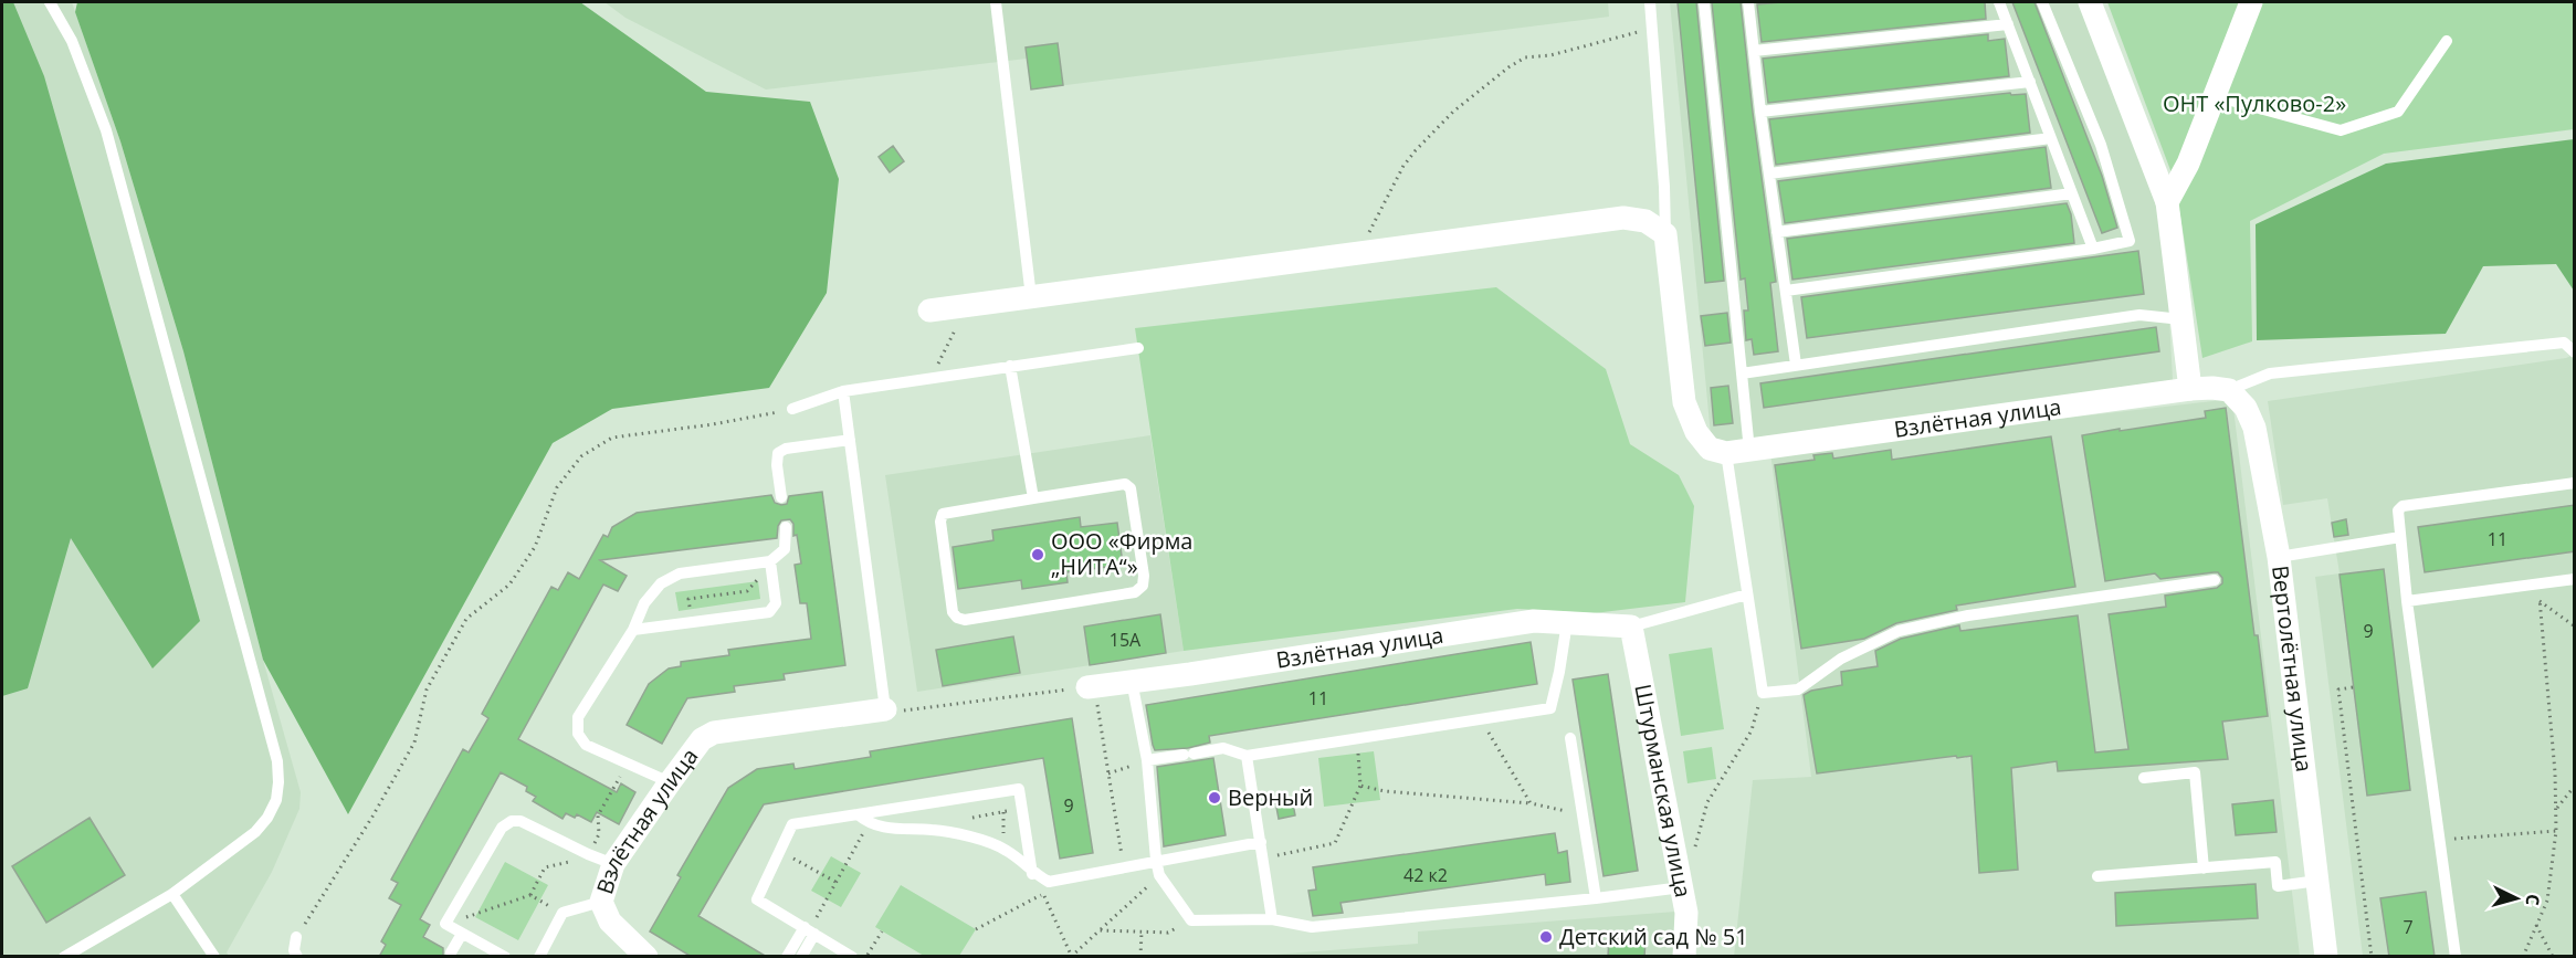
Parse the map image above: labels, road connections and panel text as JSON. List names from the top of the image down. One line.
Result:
{"streets":{"street":["Взлётная улица","Вертолётная улица","Штурманская улица"]},"crossings":[["Взлётная улица","Вертолётная улица"],["Взлётная улица","Штурманская улица"]],"parks":["ОНТ «Пулково-2»"],"places":["ООО «Фирма „НИТА“»","Верный","Детский сад № 51"],"house_numbers":["11","9","15А","11","9","42 к2","7"],"north":"right"}
